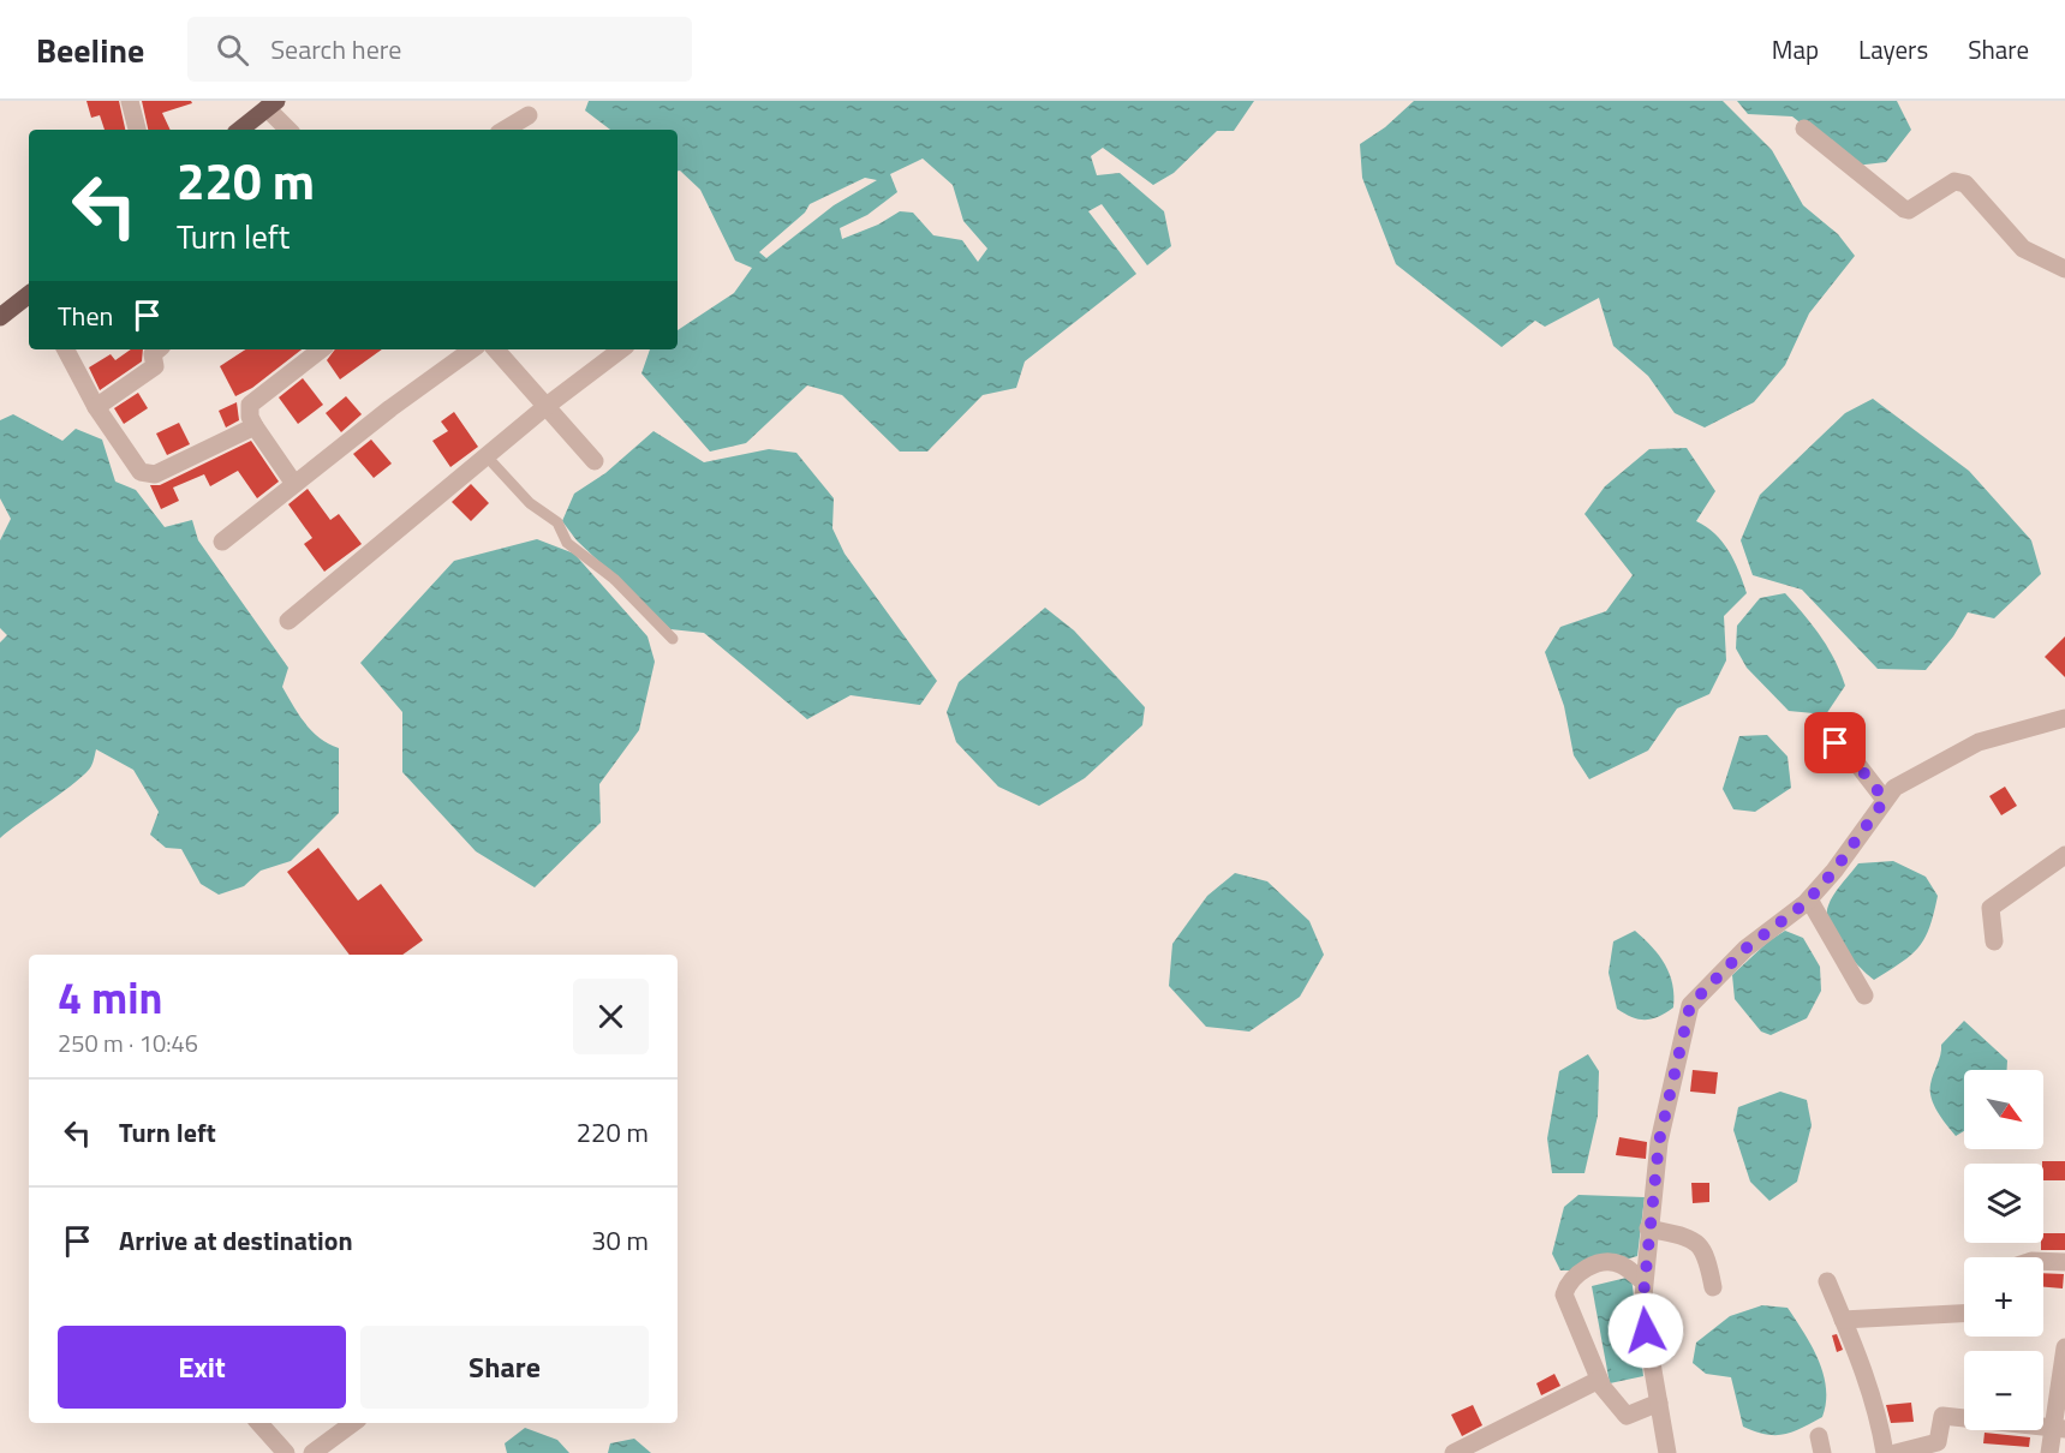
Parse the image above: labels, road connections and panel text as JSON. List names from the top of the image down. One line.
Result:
{"north":"bottom right","page":{"header":"Beeline","search":"Search here","nav":["Map","Layers","Share"],"turn":["220 m","Turn left"],"then":"Then","heading":["4 min","250 m · 10:46"],"map_buttons":["+","−"],"list":[{"name":"Turn left","value":"220 m"},{"name":"Arrive at destination","value":"30 m"}],"buttons":["Exit","Share"]}}
